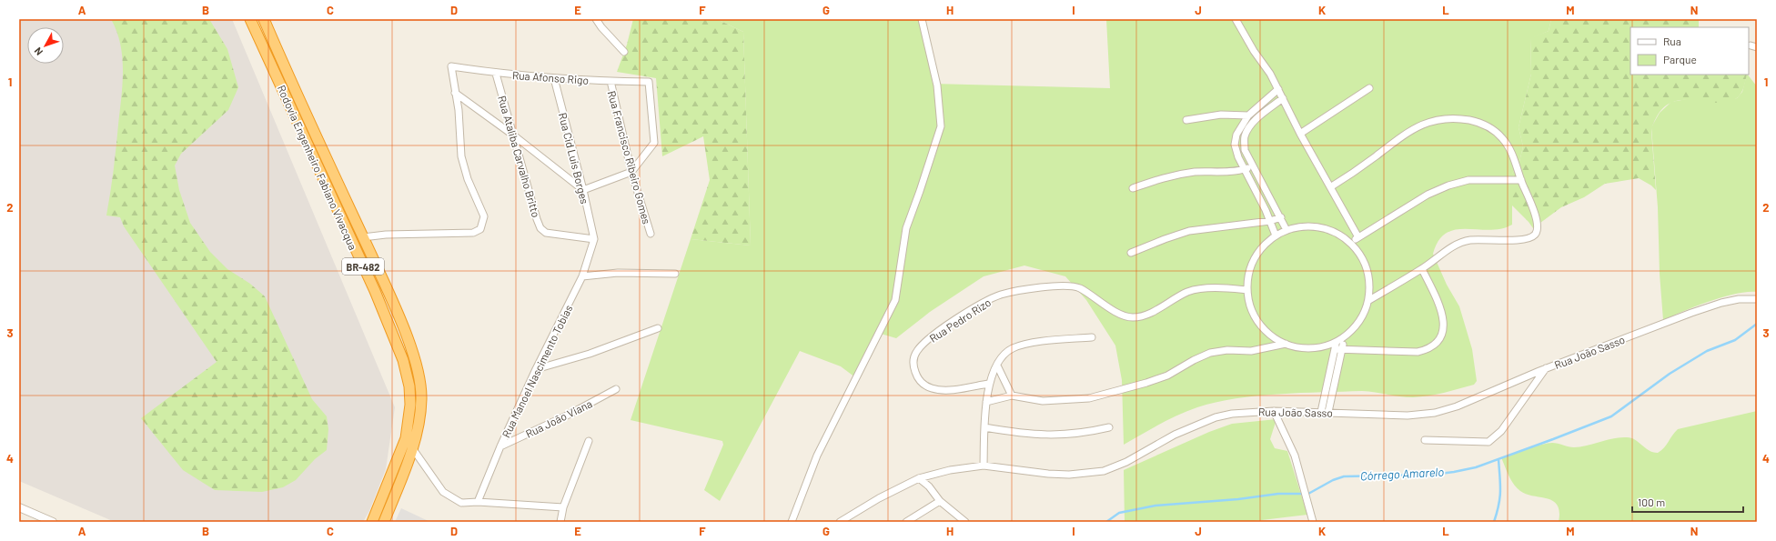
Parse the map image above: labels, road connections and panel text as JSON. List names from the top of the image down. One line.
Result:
{"streets":{"highway":["Rodovia Engenheiro Fabiano Vivacqua","BR-482"],"street":["Rua Afonso Rigo","Rua Ataliba Carvalho Britto","Rua Francisco Ribeiro Gomes","Rua Cid Luis Borges","Rua Pedro Rizo","Rua João Sasso","Rua Manoel Nascimento Tobias","Rua João Viana"]},"crossings":[["Rua Afonso Rigo","Rua Ataliba Carvalho Britto"],["Rua Afonso Rigo","Rua Francisco Ribeiro Gomes"],["Rua Afonso Rigo","Rua Cid Luis Borges"],["Rua Ataliba Carvalho Britto","Rua Cid Luis Borges"],["Rua Ataliba Carvalho Britto","Rua Manoel Nascimento Tobias"],["Rua Cid Luis Borges","Rua Manoel Nascimento Tobias"],["Rua Manoel Nascimento Tobias","Rua João Viana"]],"water":["Córrego Amarelo"],"legend":["Rua","Parque"],"scale_bar":"100 m","north":"bottom left","grid":{"columns":["A","B","C","D","E","F","G","H","I","J","K","L","M","N"],"rows":["1","2","3","4"]}}
